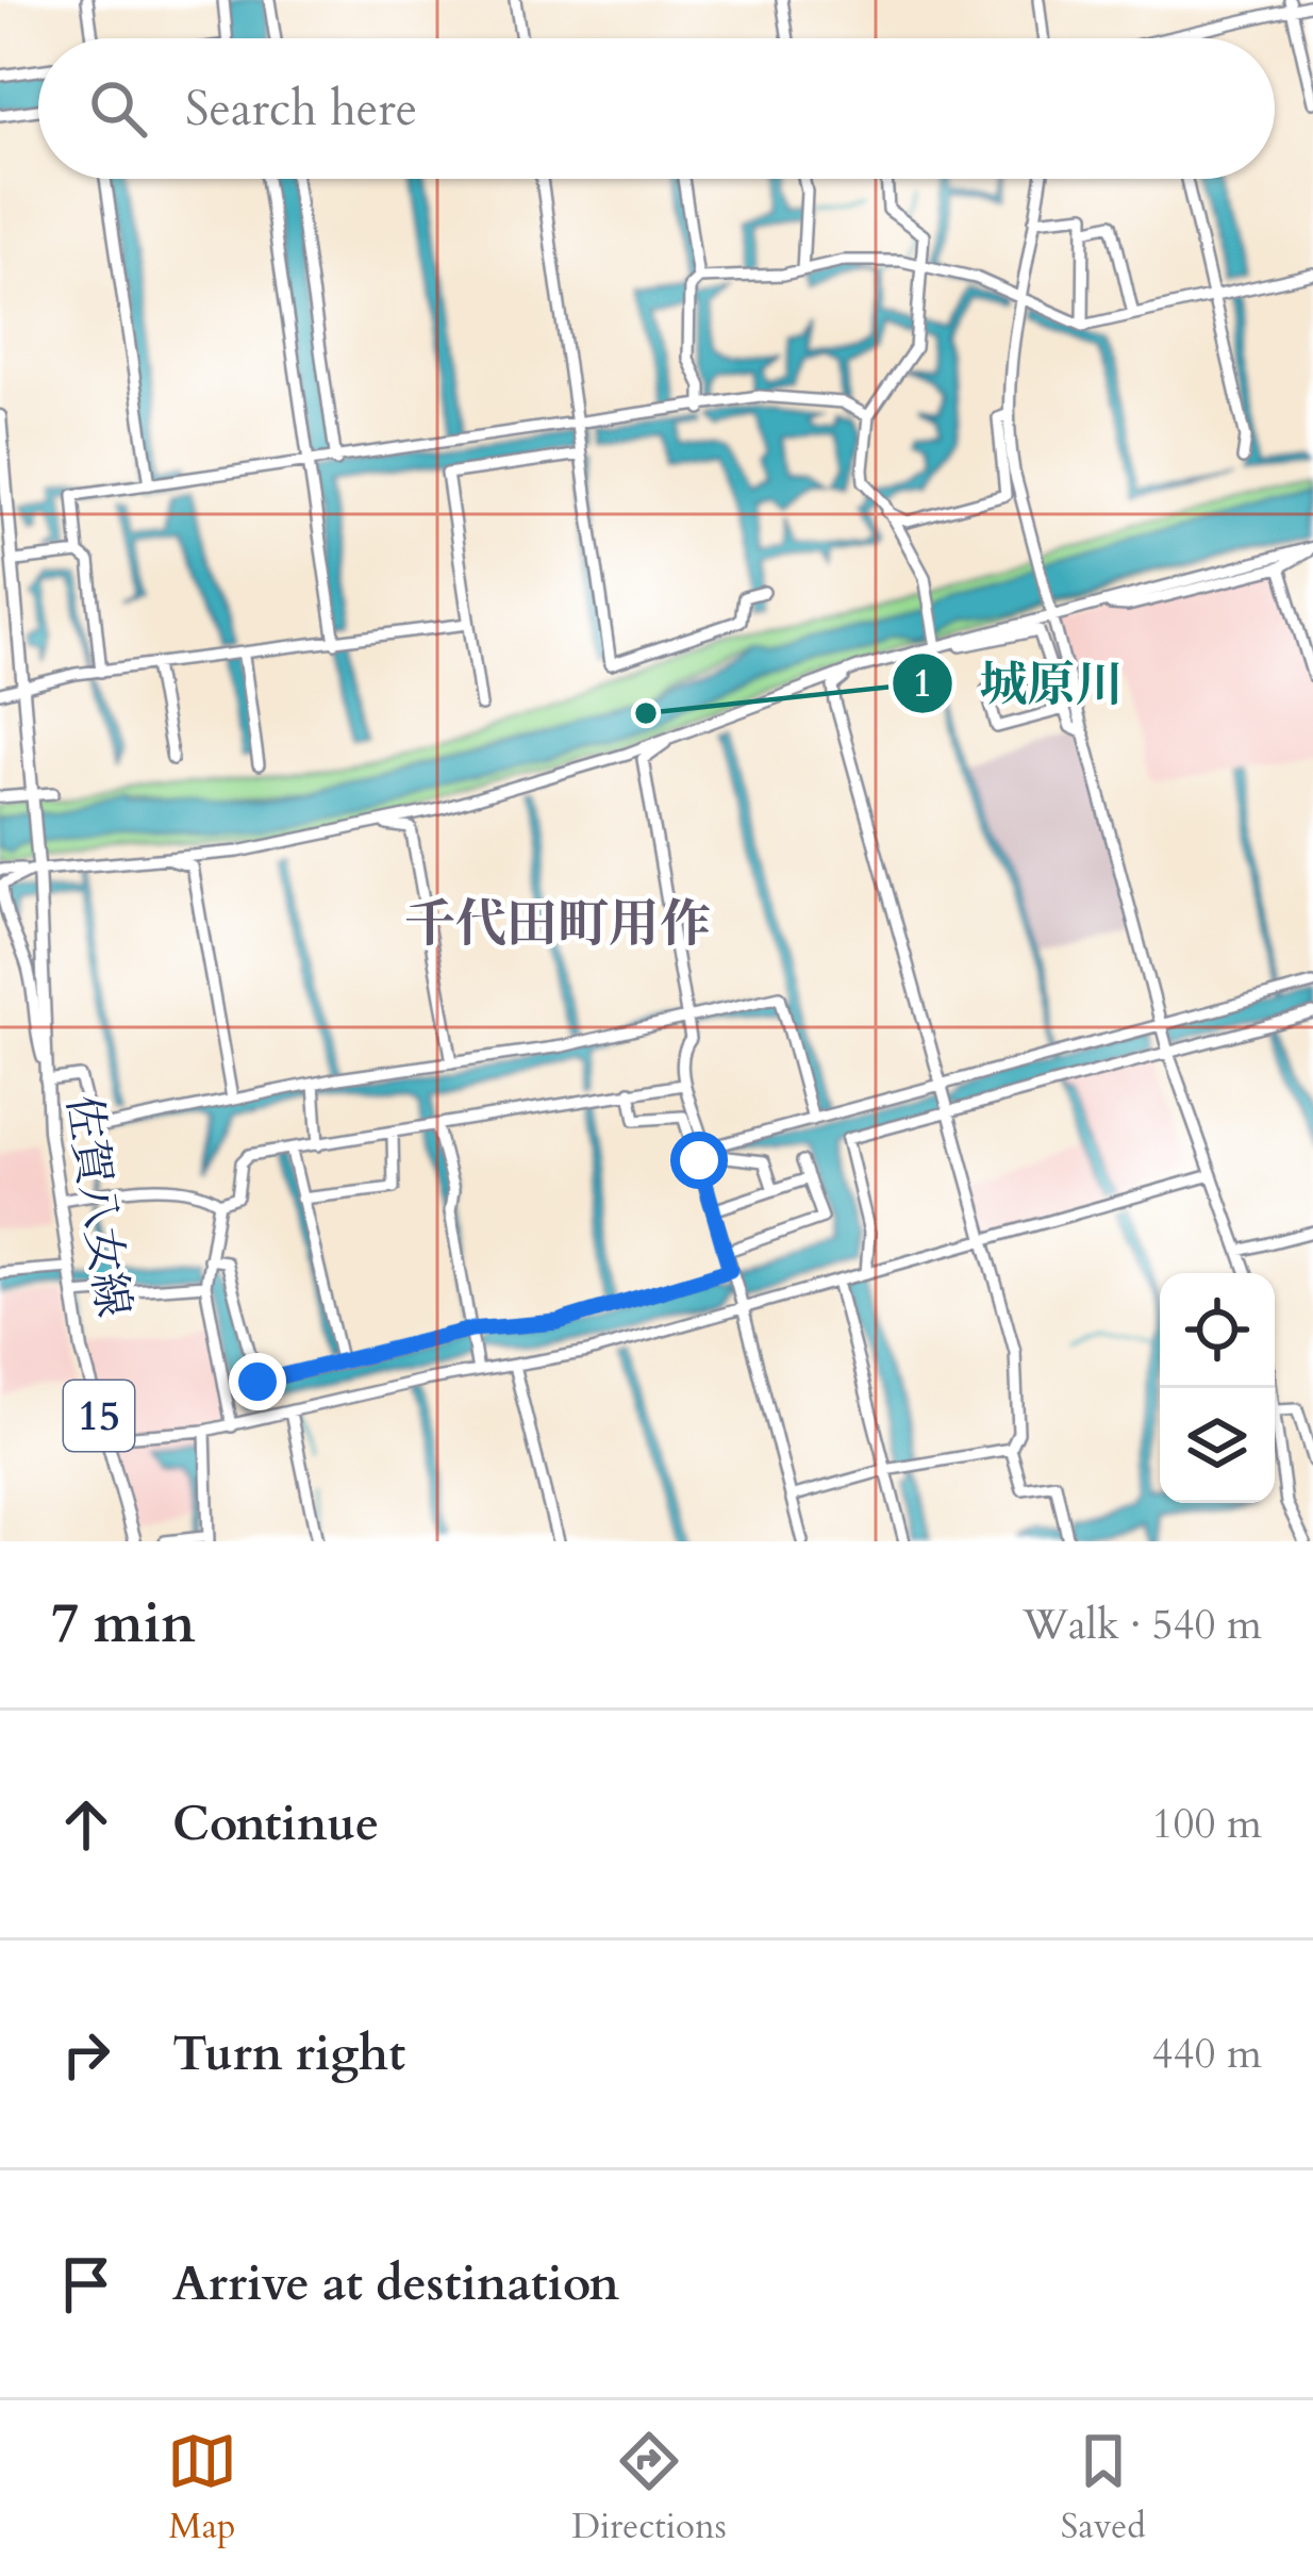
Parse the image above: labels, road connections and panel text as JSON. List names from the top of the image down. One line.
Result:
{"streets":{"main road":["佐賀八女線","15"]},"districts":["千代田町用作"],"places":["城原川"],"page":{"search":"Search here","heading":["7 min","Walk · 540 m"],"list":[["Continue","100 m"],["Turn right","440 m"],"Arrive at destination"],"nav":["Map","Directions","Saved"]}}
